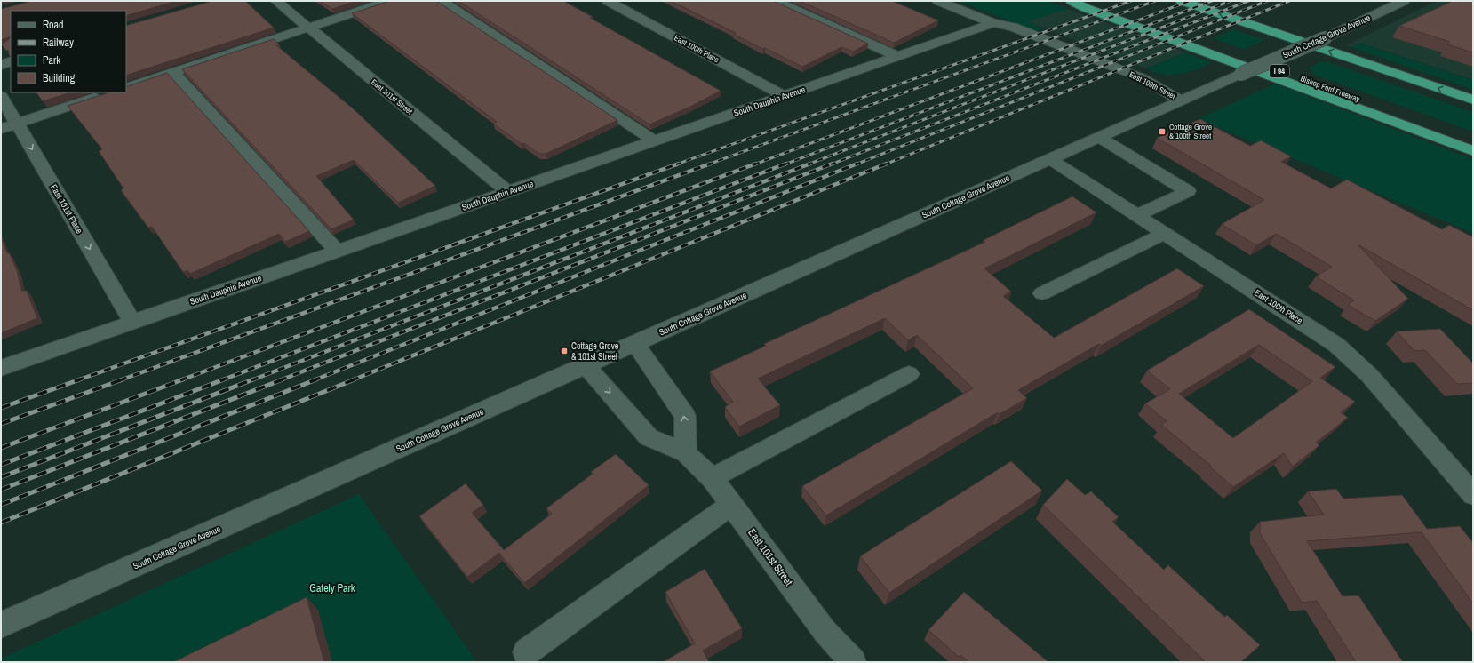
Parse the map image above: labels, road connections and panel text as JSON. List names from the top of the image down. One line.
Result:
{"streets":{"highway":["I 94","Bishop Ford Freeway"],"street":["South Cottage Grove Avenue","East 100th Place","East 100th Street","East 101st Street","South Dauphin Avenue","East 101st Place"]},"crossings":[["South Cottage Grove Avenue","East 100th Place"],["South Cottage Grove Avenue","East 100th Street"],["South Cottage Grove Avenue","East 101st Street"],["East 100th Place","South Dauphin Avenue"],["East 100th Street","South Dauphin Avenue"],["East 101st Street","South Dauphin Avenue"],["South Dauphin Avenue","East 101st Place"]],"parks":["Gately Park"],"places":{"transit":["Cottage Grove & 100th Street","Cottage Grove & 101st Street"]},"legend":["Road","Railway","Park","Building"]}
